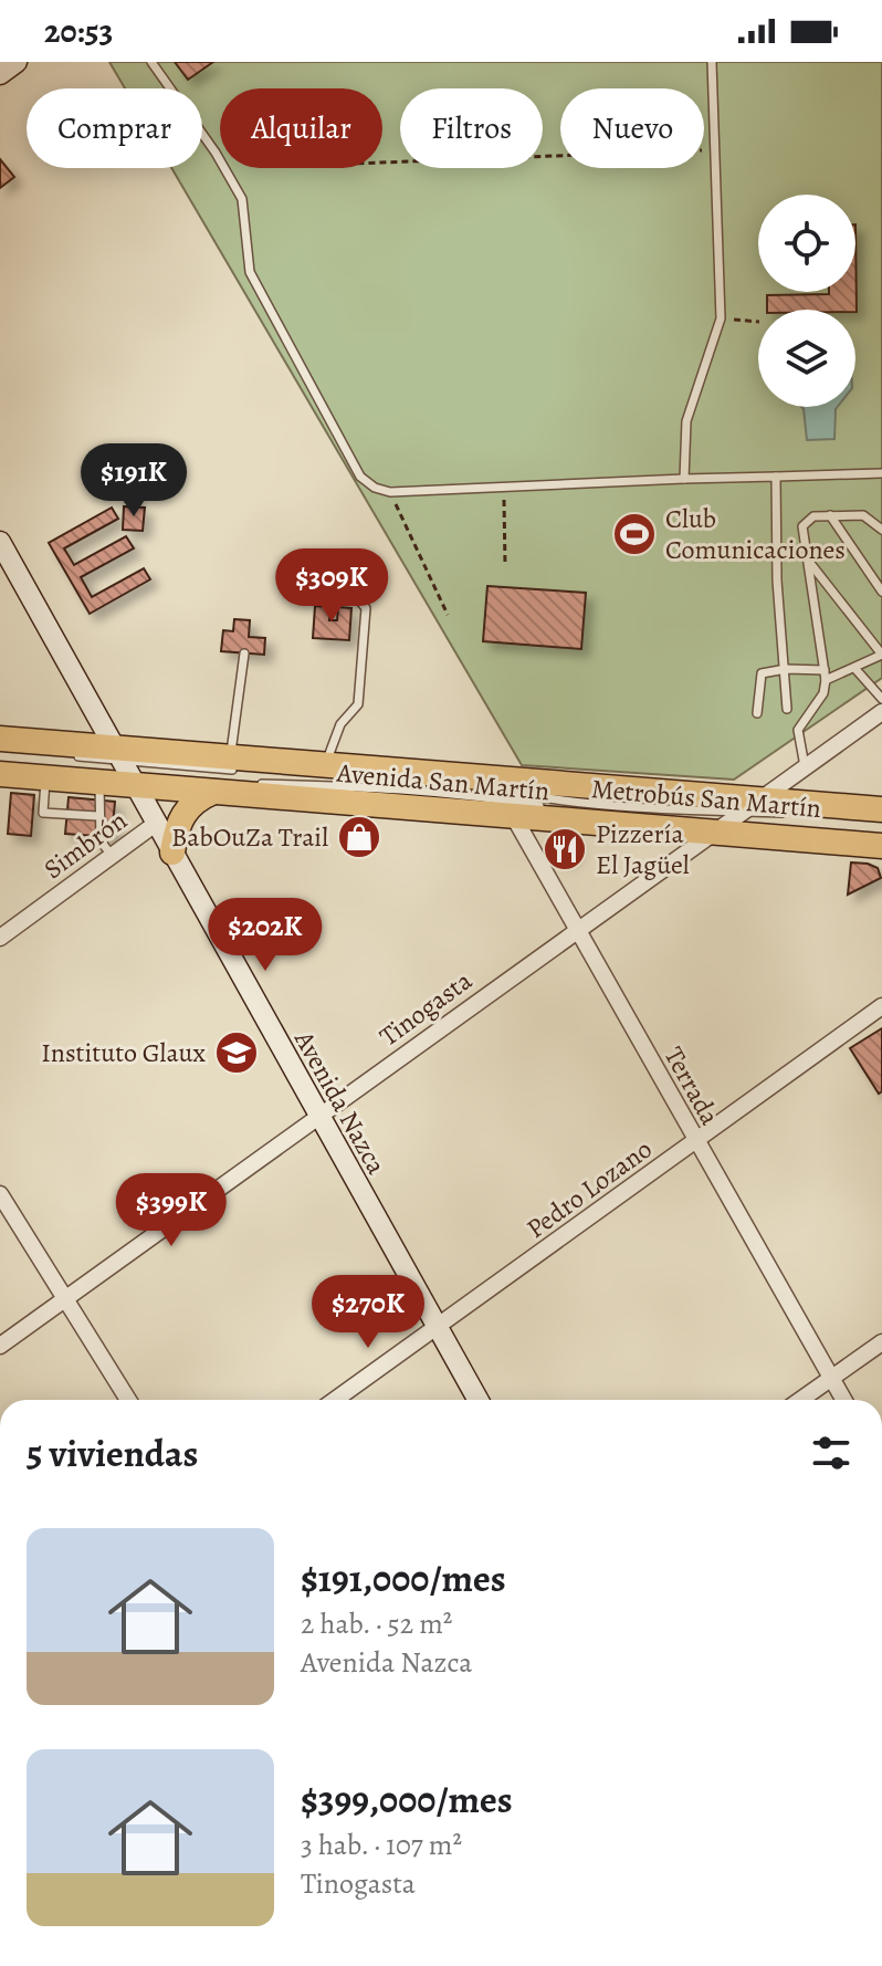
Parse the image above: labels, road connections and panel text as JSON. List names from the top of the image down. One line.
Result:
{"streets":{"main road":["Avenida San Martín","Avenida Nazca"],"street":["Simbrón","Tinogasta","Terrada","Pedro Lozano"],"lane":["Metrobús San Martín"]},"crossings":[["Avenida San Martín","Metrobús San Martín"],["Avenida San Martín","Tinogasta"],["Avenida San Martín","Terrada"],["Avenida San Martín","Avenida Nazca"],["Metrobús San Martín","Tinogasta"],["Simbrón","Avenida Nazca"],["Tinogasta","Terrada"],["Tinogasta","Avenida Nazca"],["Terrada","Pedro Lozano"],["Avenida Nazca","Pedro Lozano"]],"places":{"sports":["Club Comunicaciones"],"shop":["BabOuZa Trail"],"restaurant":["Pizzería El Jagüel"],"school or university":["Instituto Glaux"]},"page":{"status":"20:53","chip":["Comprar","Alquilar","Filtros","Nuevo"],"price":["$191K","$309K","$202K","$399K","$270K"],"heading":"5 viviendas","list":[{"name":"$191,000/mes","note":"2 hab. · 52 m² · Avenida Nazca"},{"name":"$399,000/mes","note":"3 hab. · 107 m² · Tinogasta"}]}}
